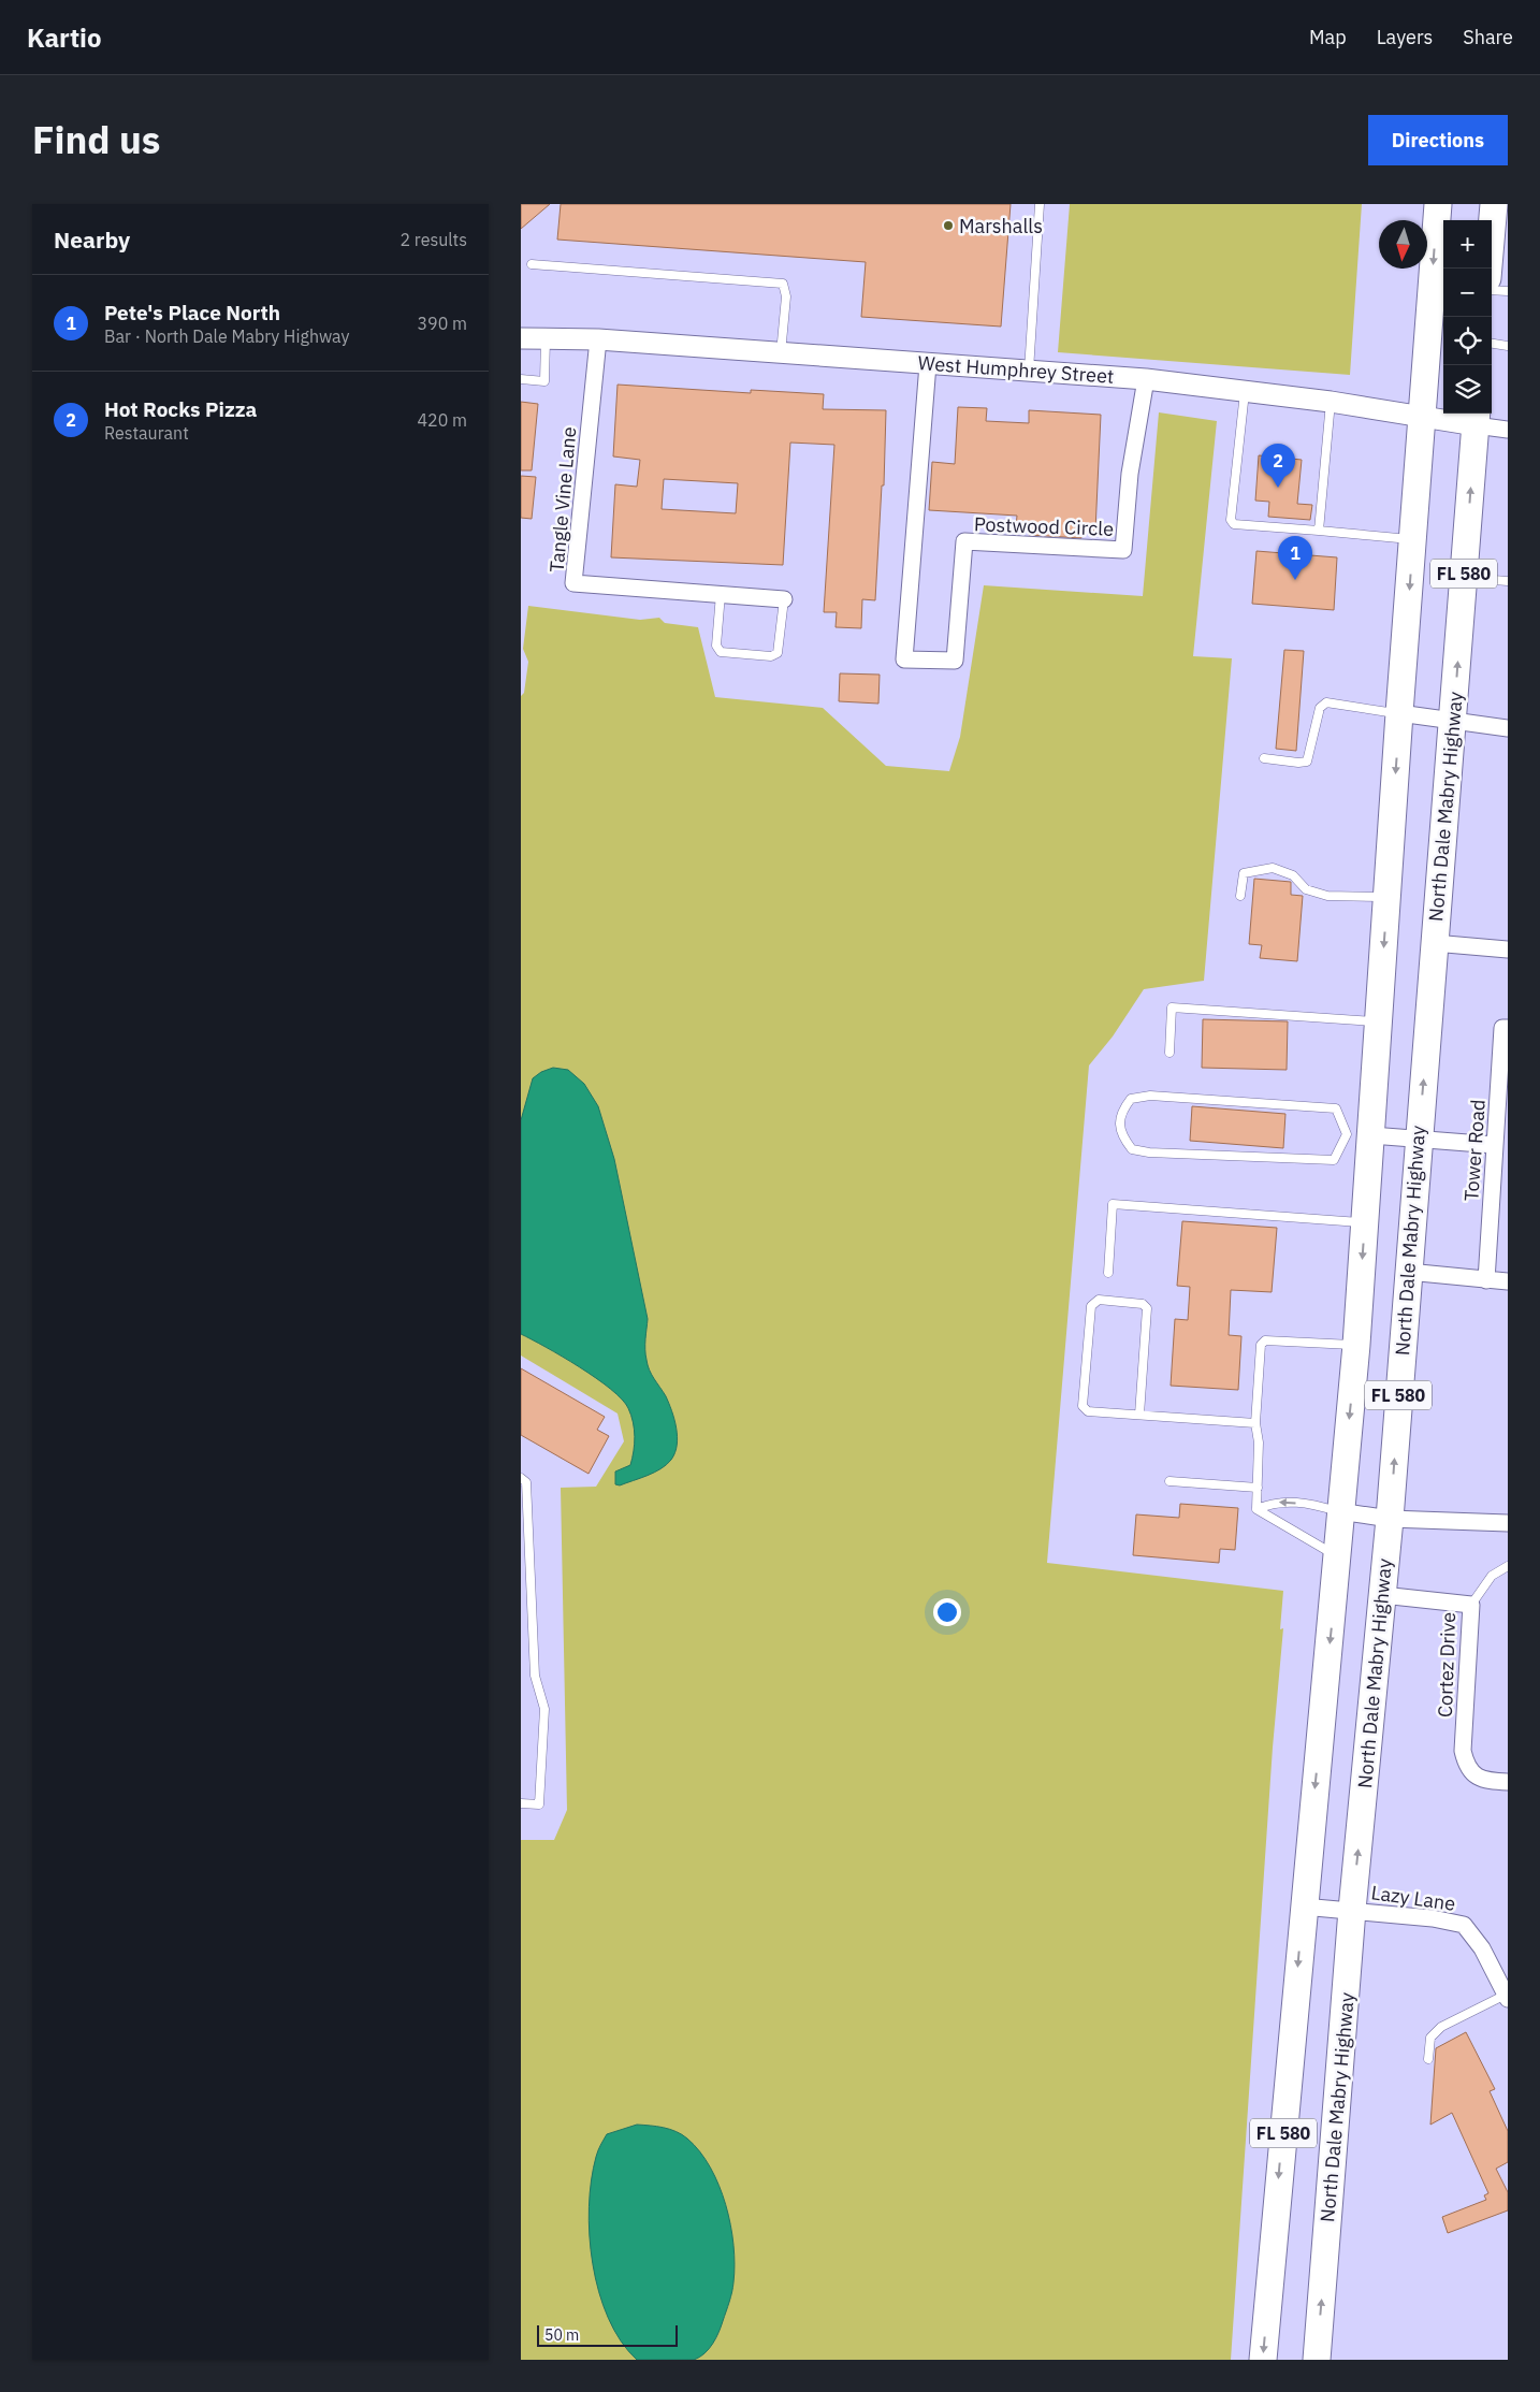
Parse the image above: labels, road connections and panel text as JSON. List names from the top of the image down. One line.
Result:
{"streets":{"main road":["FL 580","North Dale Mabry Highway"],"street":["West Humphrey Street","Tangle Vine Lane","Postwood Circle","Tower Road","Cortez Drive","Lazy Lane"]},"crossings":[["West Humphrey Street","Tangle Vine Lane"],["West Humphrey Street","Postwood Circle"],["West Humphrey Street","FL 580"],["West Humphrey Street","North Dale Mabry Highway"],["FL 580","Lazy Lane"],["North Dale Mabry Highway","Cortez Drive"],["North Dale Mabry Highway","Lazy Lane"]],"places":["Marshalls"],"scale_bar":"50 m","north":"bottom","page":{"header":"Kartio","nav":["Map","Layers","Share"],"title":"Find us","buttons":"Directions","heading":["Nearby","2 results"],"map_buttons":["+","−"],"list":[{"mark":"1","name":"Pete's Place North","note":"Bar · North Dale Mabry Highway","value":"390 m"},{"mark":"2","name":"Hot Rocks Pizza","note":"Restaurant","value":"420 m"}],"pins":["2","1"],"scale":"50 m"}}
